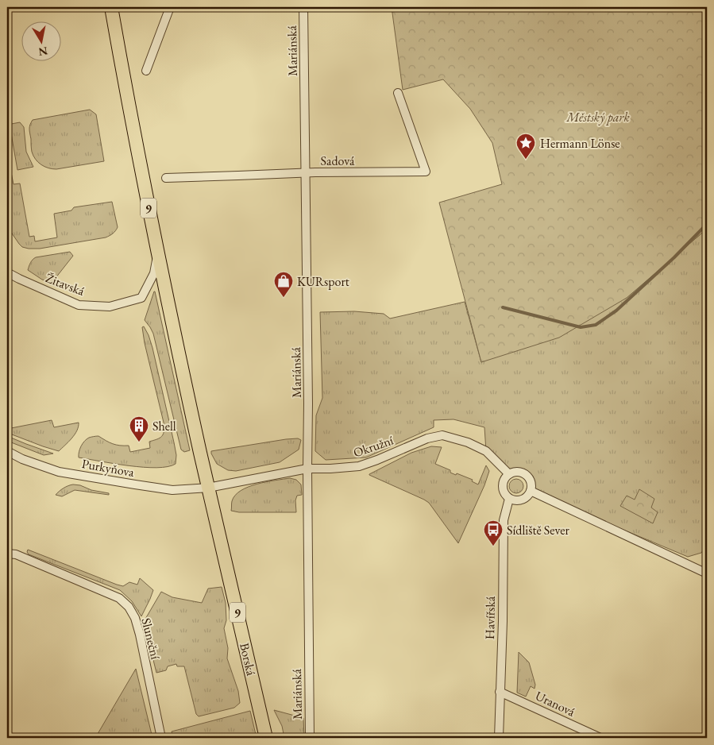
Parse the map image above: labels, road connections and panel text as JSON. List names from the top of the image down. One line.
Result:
{"streets":{"main road":["9","Borská"],"street":["Mariánská","Sadová","Žitavská","Okružní","Purkyňova","Havířská","Sluneční","Uranová"]},"crossings":[["Mariánská","Sadová"],["Mariánská","Okružní"],["9","Žitavská"],["9","Okružní"],["9","Purkyňova"],["9","Borská"],["Okružní","Purkyňova"],["Okružní","Havířská"],["Okružní","Borská"],["Purkyňova","Borská"],["Havířská","Uranová"]],"parks":["Městský park"],"places":{"place":["Hermann Lönse"],"shop":["KURsport"],"building":["Shell"],"bus stop":["Sídliště Sever"]},"north":"bottom"}
